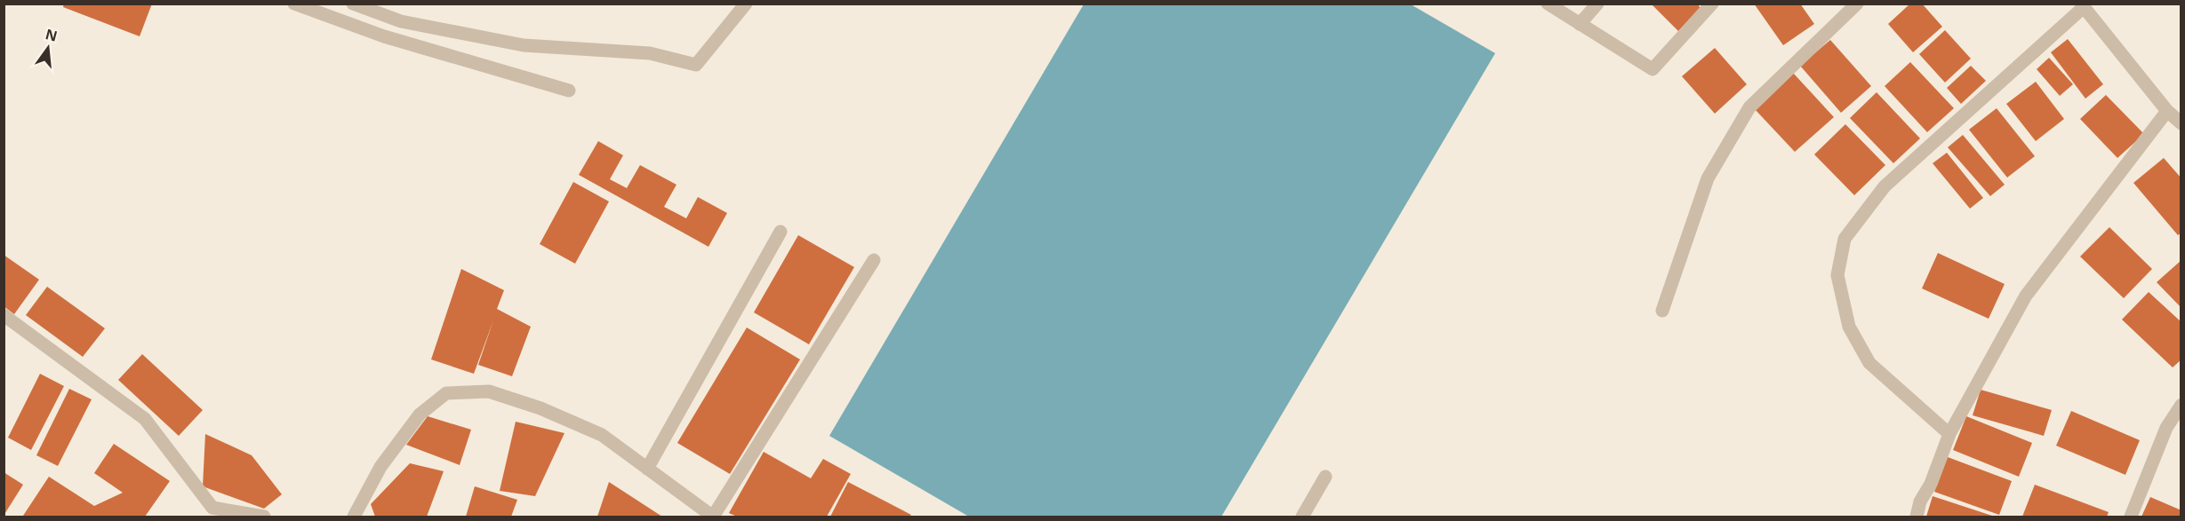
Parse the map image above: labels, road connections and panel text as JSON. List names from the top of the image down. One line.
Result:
{"north":"top"}
